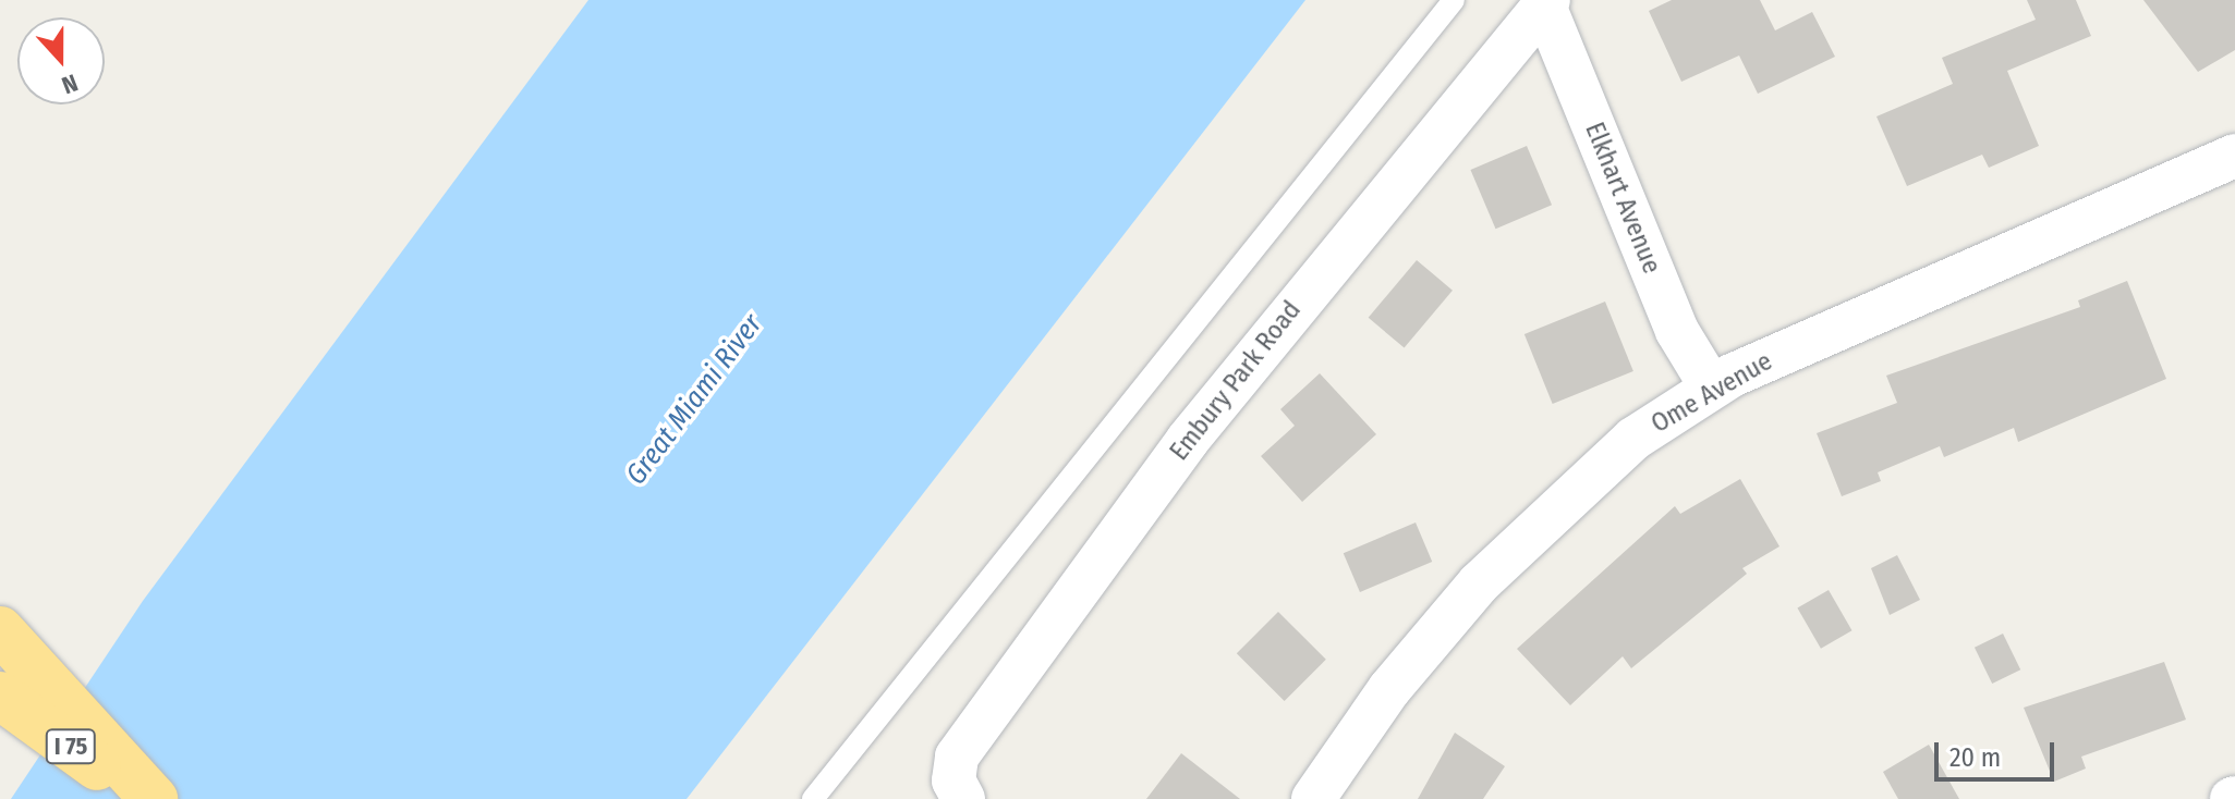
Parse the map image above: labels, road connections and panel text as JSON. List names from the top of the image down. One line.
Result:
{"streets":{"highway":["I 75"],"street":["Elkhart Avenue","Embury Park Road","Ome Avenue"]},"crossings":[["Elkhart Avenue","Embury Park Road"],["Elkhart Avenue","Ome Avenue"]],"water":["Great Miami River"],"scale_bar":"20 m","north":"bottom"}
